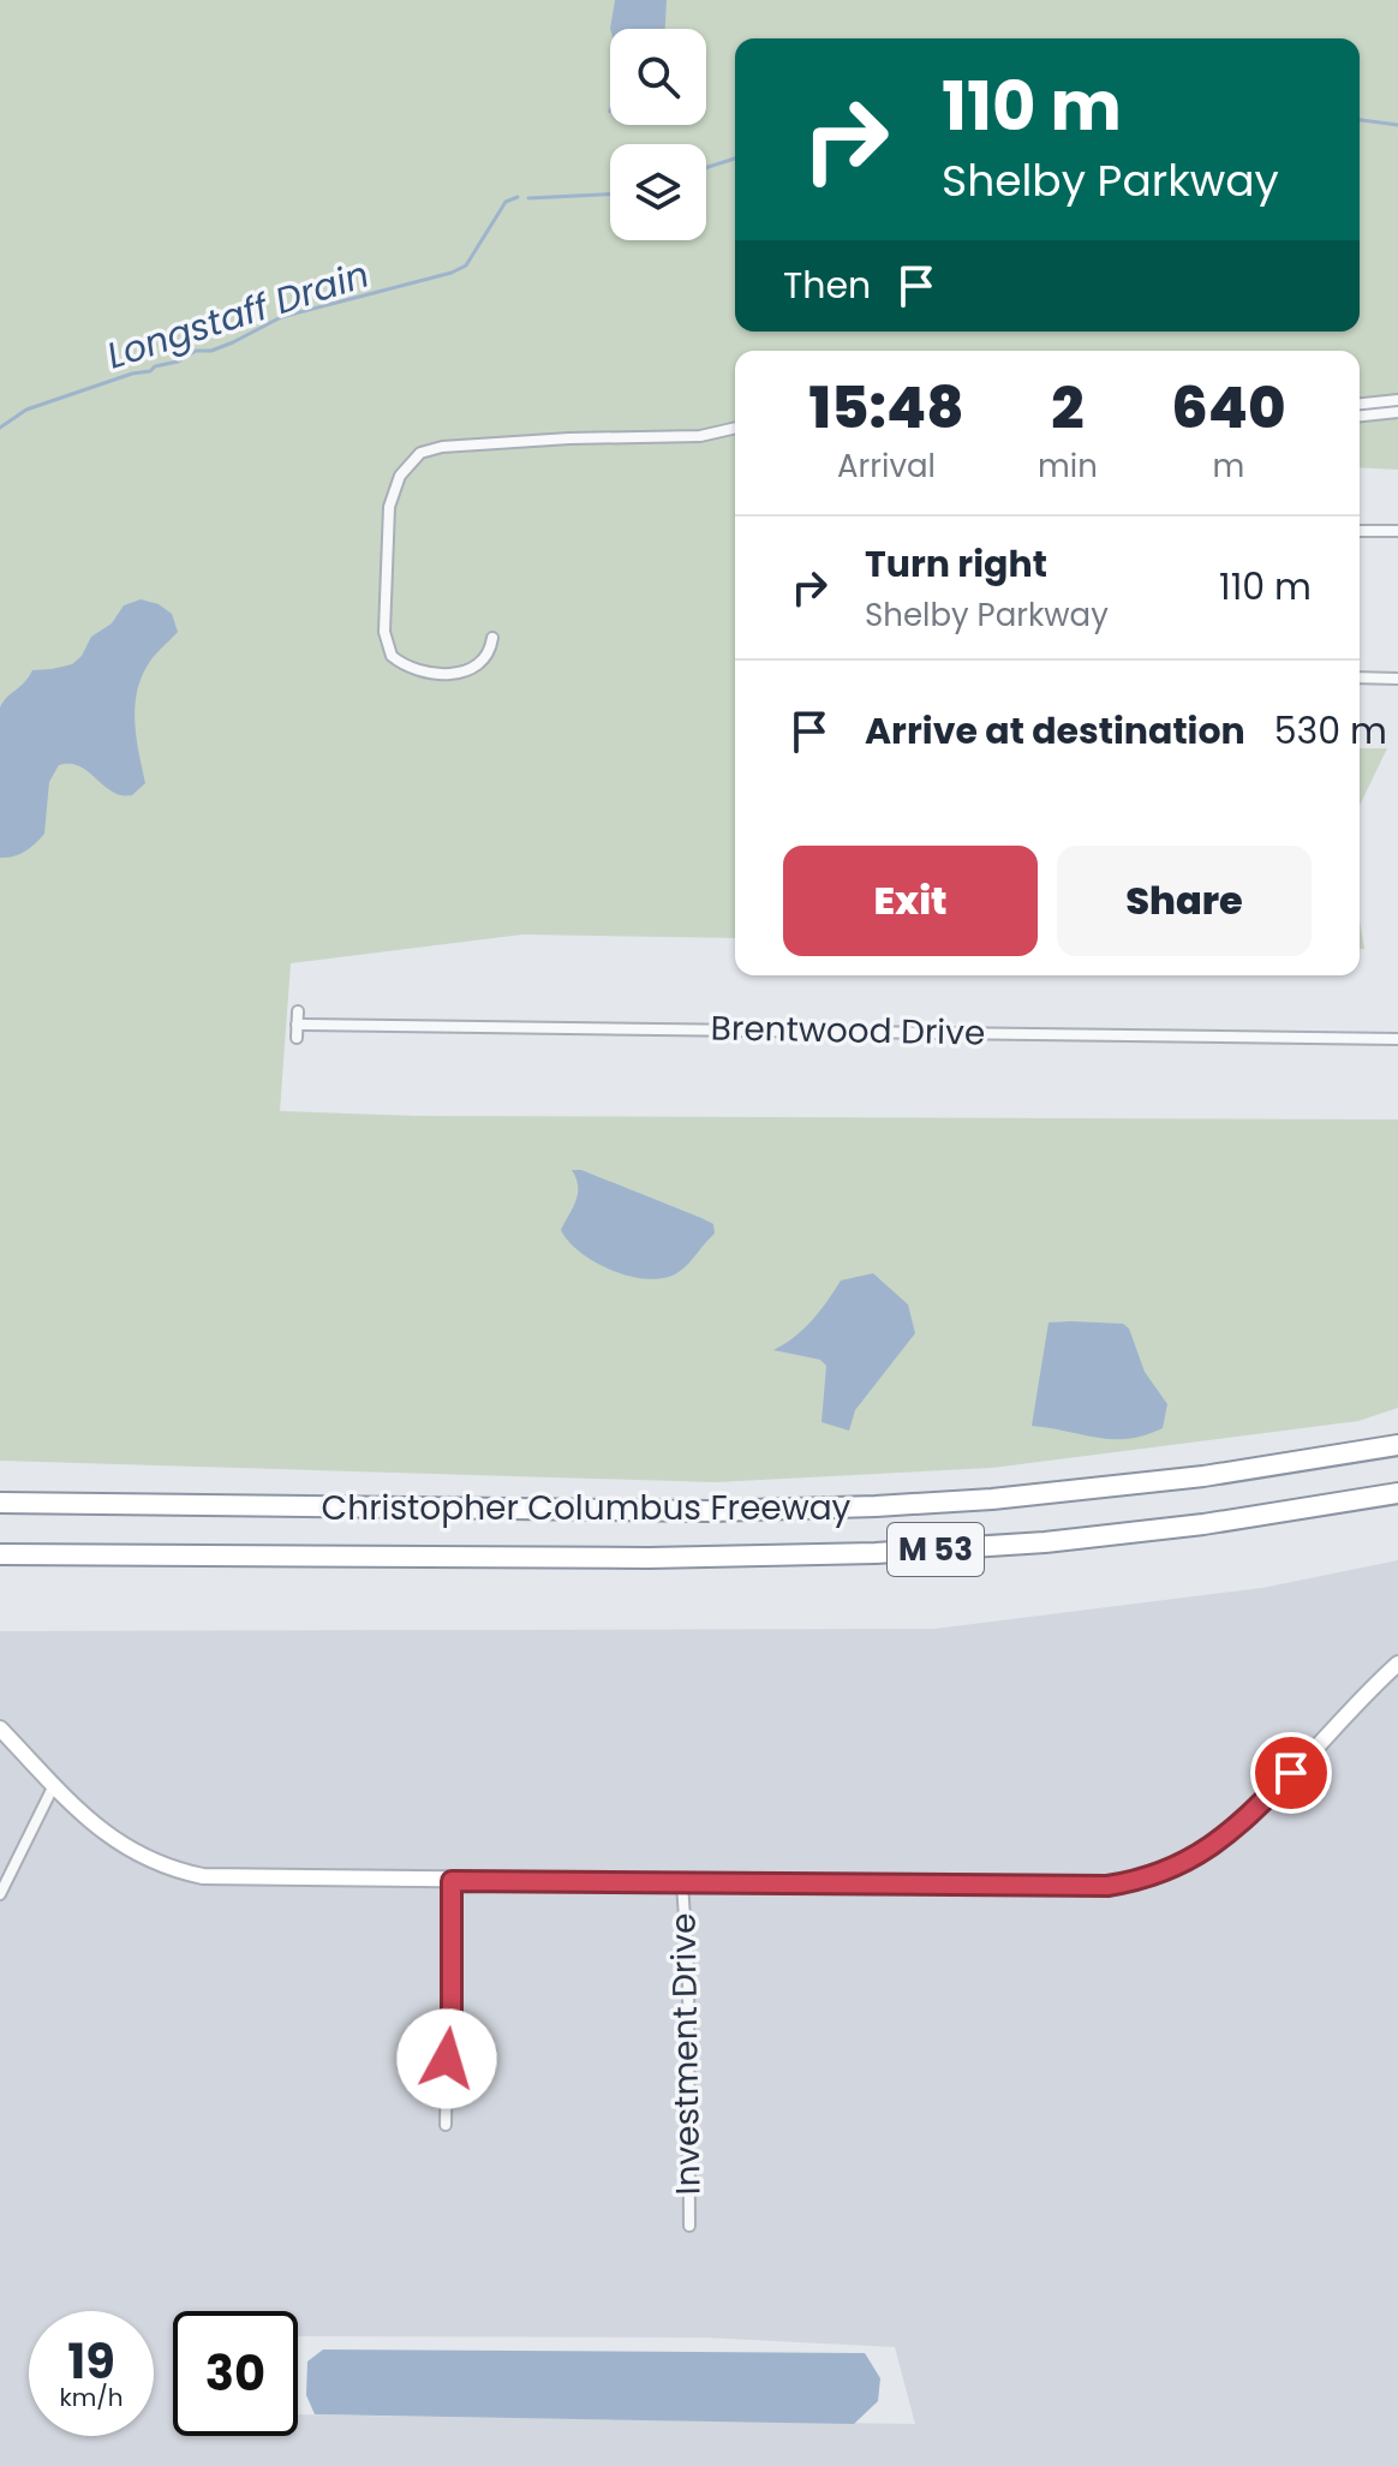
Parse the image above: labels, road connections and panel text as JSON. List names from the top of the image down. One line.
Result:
{"streets":{"highway":["Christopher Columbus Freeway","M 53"],"street":["Brentwood Drive","Investment Drive"]},"water":["Longstaff Drain"],"page":{"turn":["110 m","Shelby Parkway"],"then":"Then","eta":["15:48","Arrival","2","min","640","m"],"list":[{"name":"Turn right","note":"Shelby Parkway","value":"110 m"},{"name":"Arrive at destination","value":"530 m"}],"buttons":["Exit","Share"],"speed":"19 km/h","limit":"30"}}
